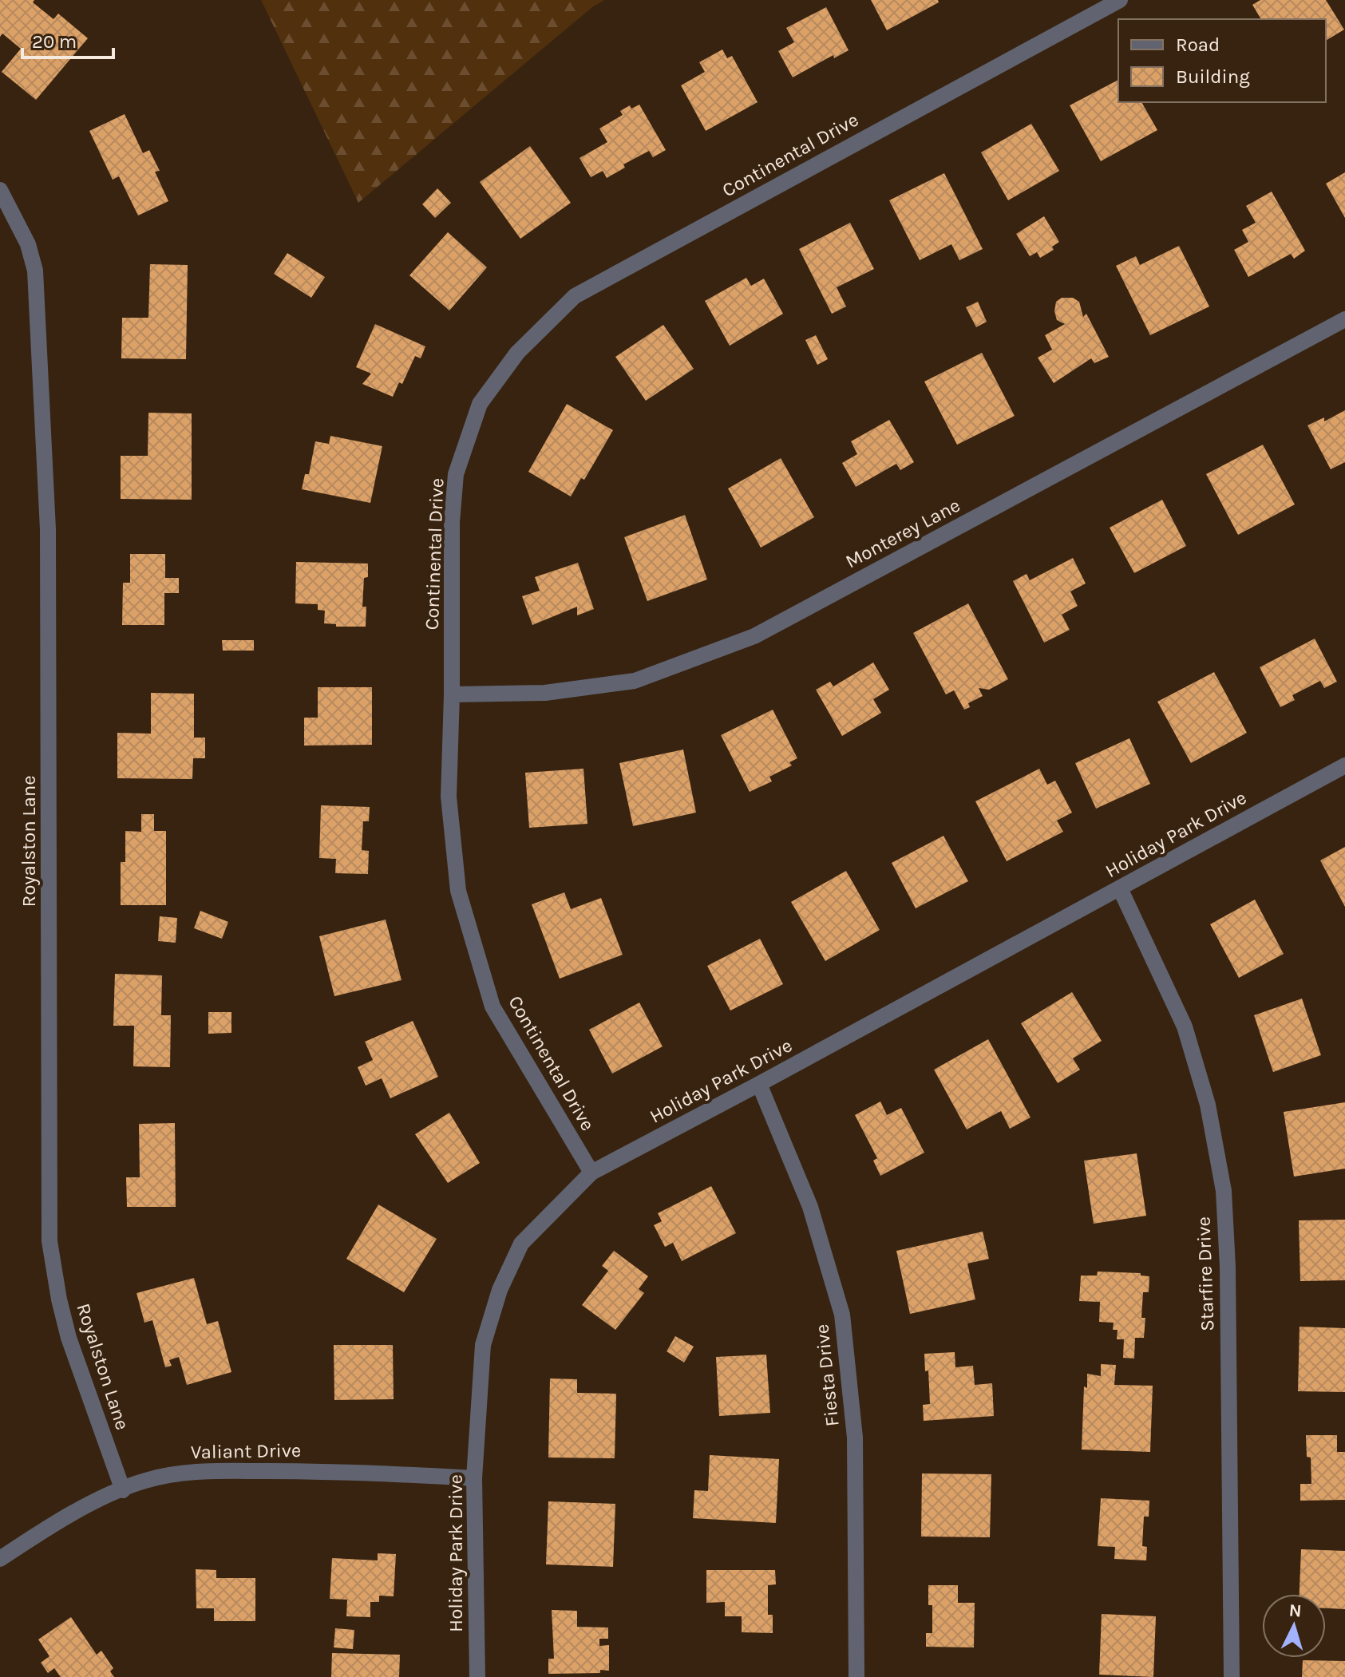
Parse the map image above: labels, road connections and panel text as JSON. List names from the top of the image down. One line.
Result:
{"streets":{"street":["Continental Drive","Monterey Lane","Holiday Park Drive","Royalston Lane","Starfire Drive","Fiesta Drive","Valiant Drive"]},"crossings":[["Continental Drive","Monterey Lane"],["Continental Drive","Holiday Park Drive"],["Holiday Park Drive","Starfire Drive"],["Holiday Park Drive","Fiesta Drive"],["Holiday Park Drive","Valiant Drive"],["Royalston Lane","Valiant Drive"]],"legend":["Road","Building"],"scale_bar":"20 m","north":"top"}
